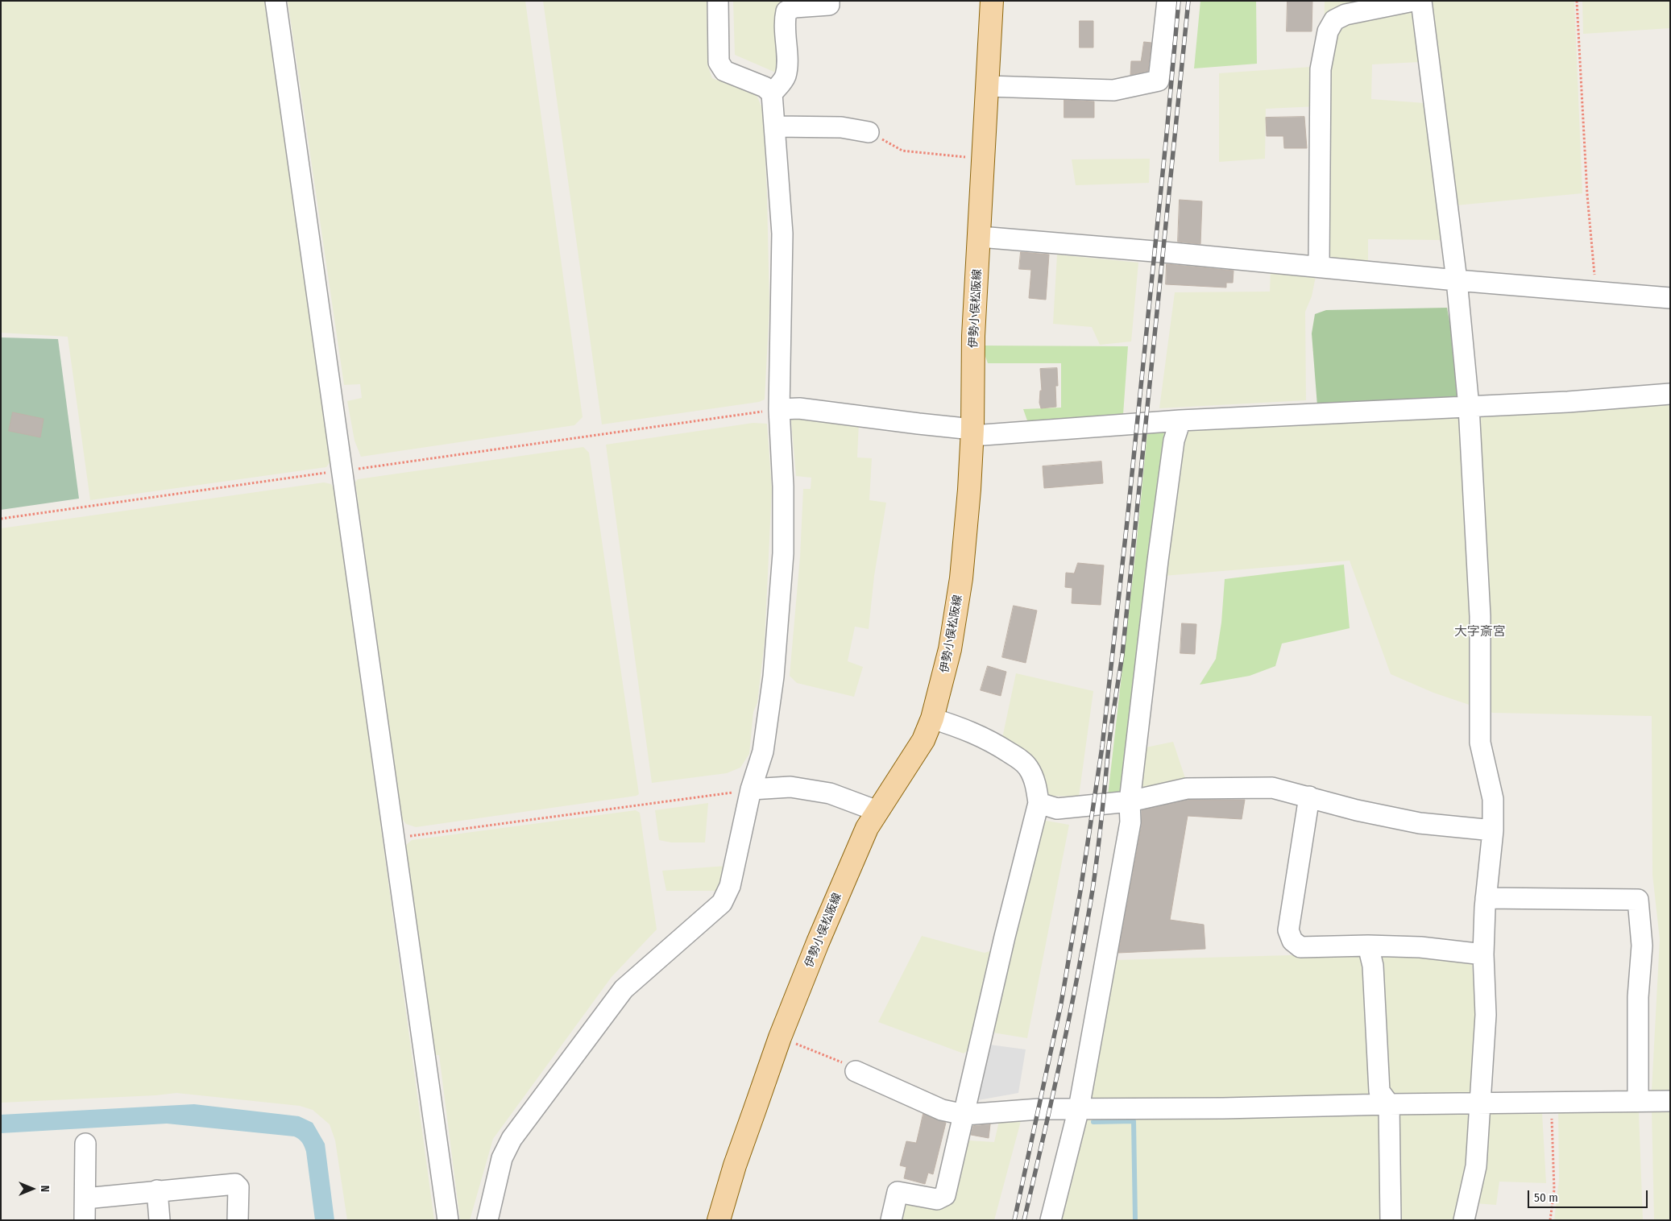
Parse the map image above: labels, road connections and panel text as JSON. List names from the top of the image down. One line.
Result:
{"streets":{"main road":["伊勢小俣松阪線"]},"districts":["大字斎宮"],"scale_bar":"50 m","north":"right"}
